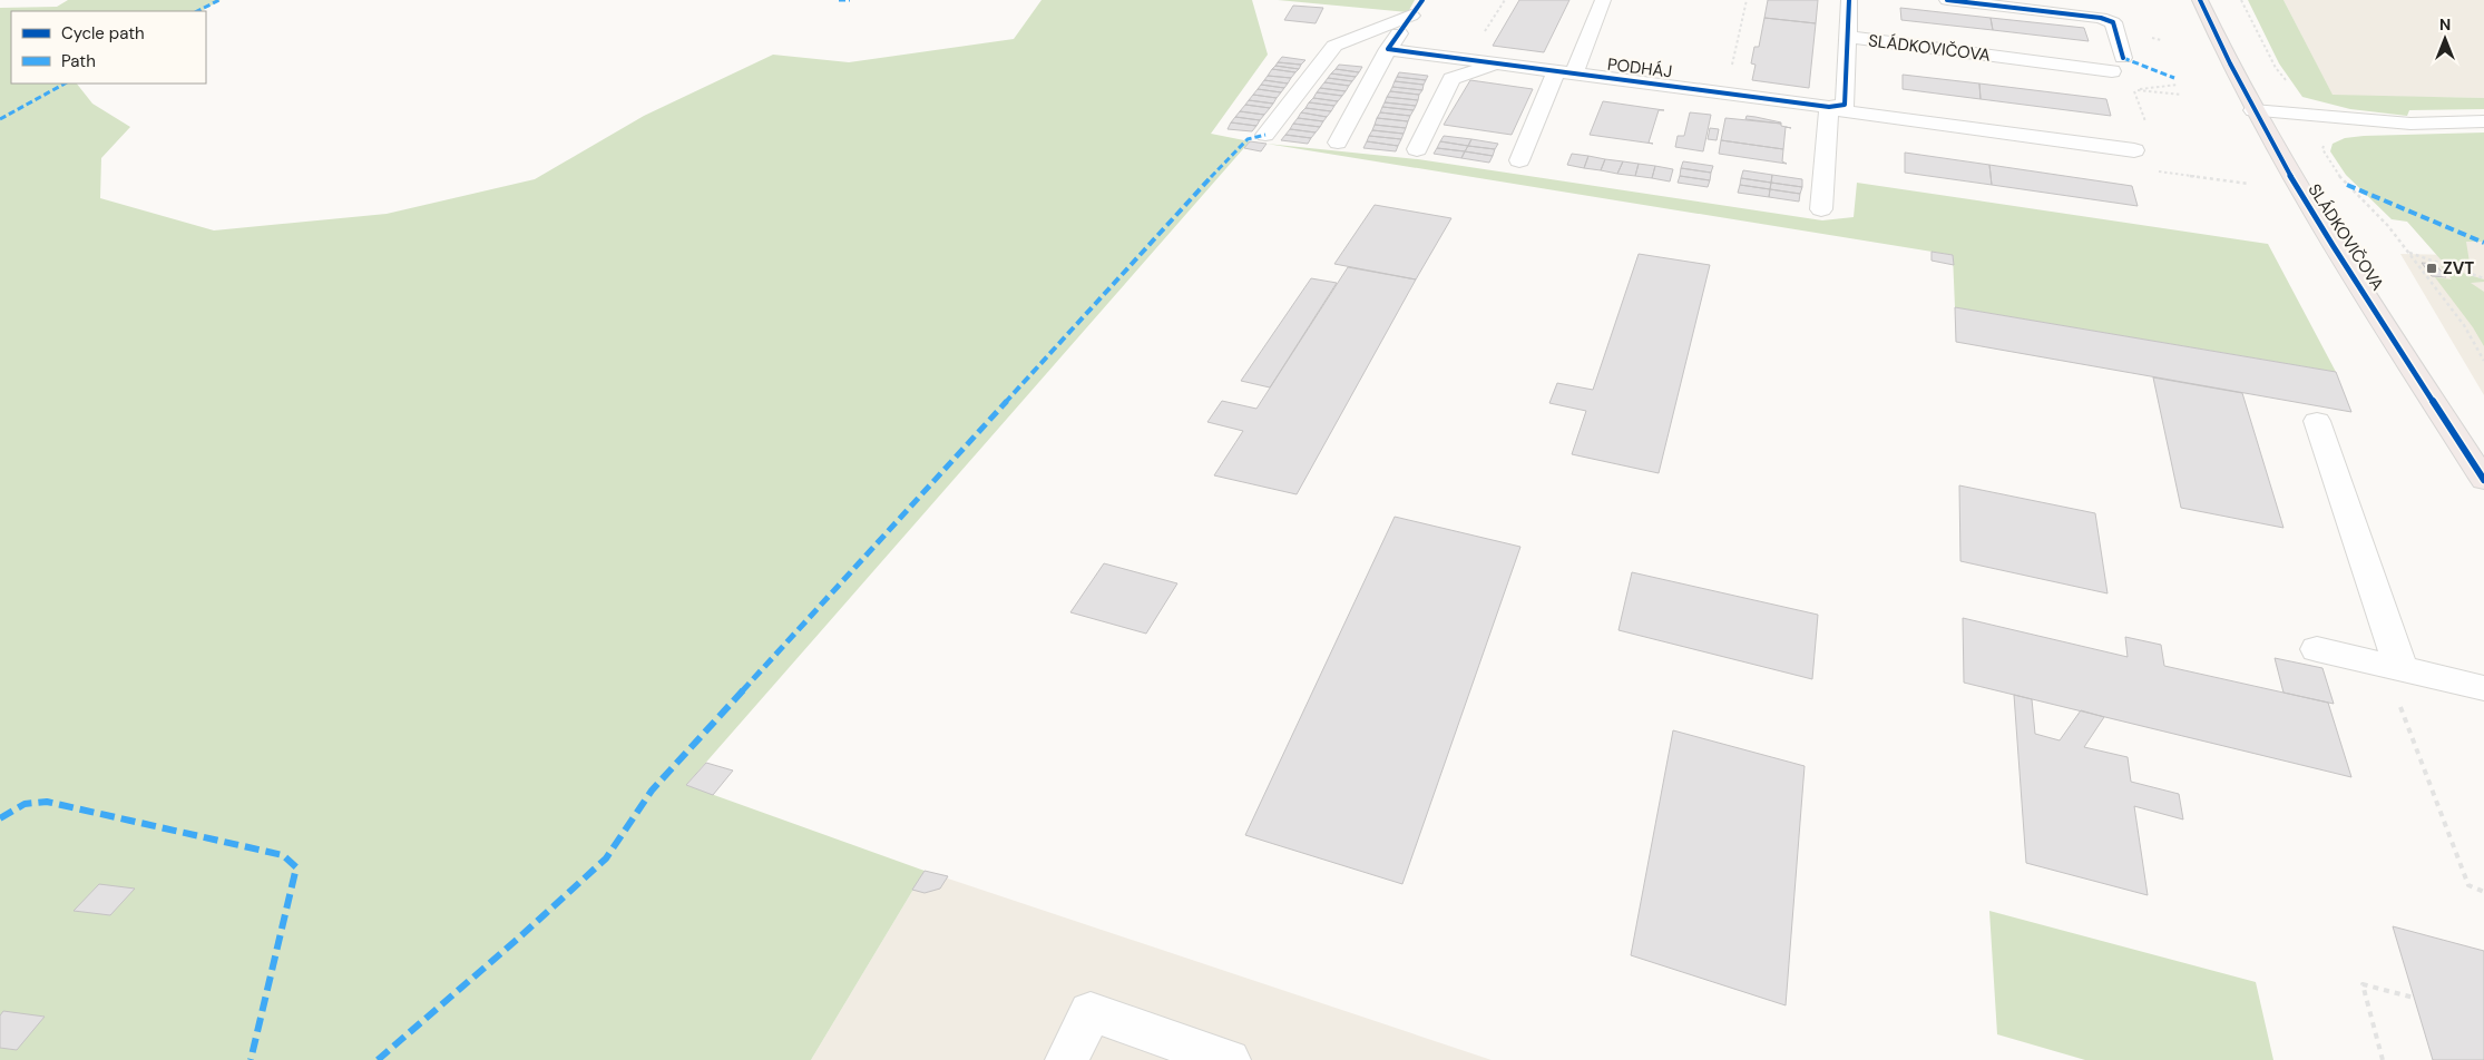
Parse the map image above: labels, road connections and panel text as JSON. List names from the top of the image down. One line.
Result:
{"streets":{"main road":["SLÁDKOVIČOVA"],"street":["PODHÁJ"]},"places":{"transit":["ZVT"]},"legend":["Cycle path","Path"],"north":"top"}
